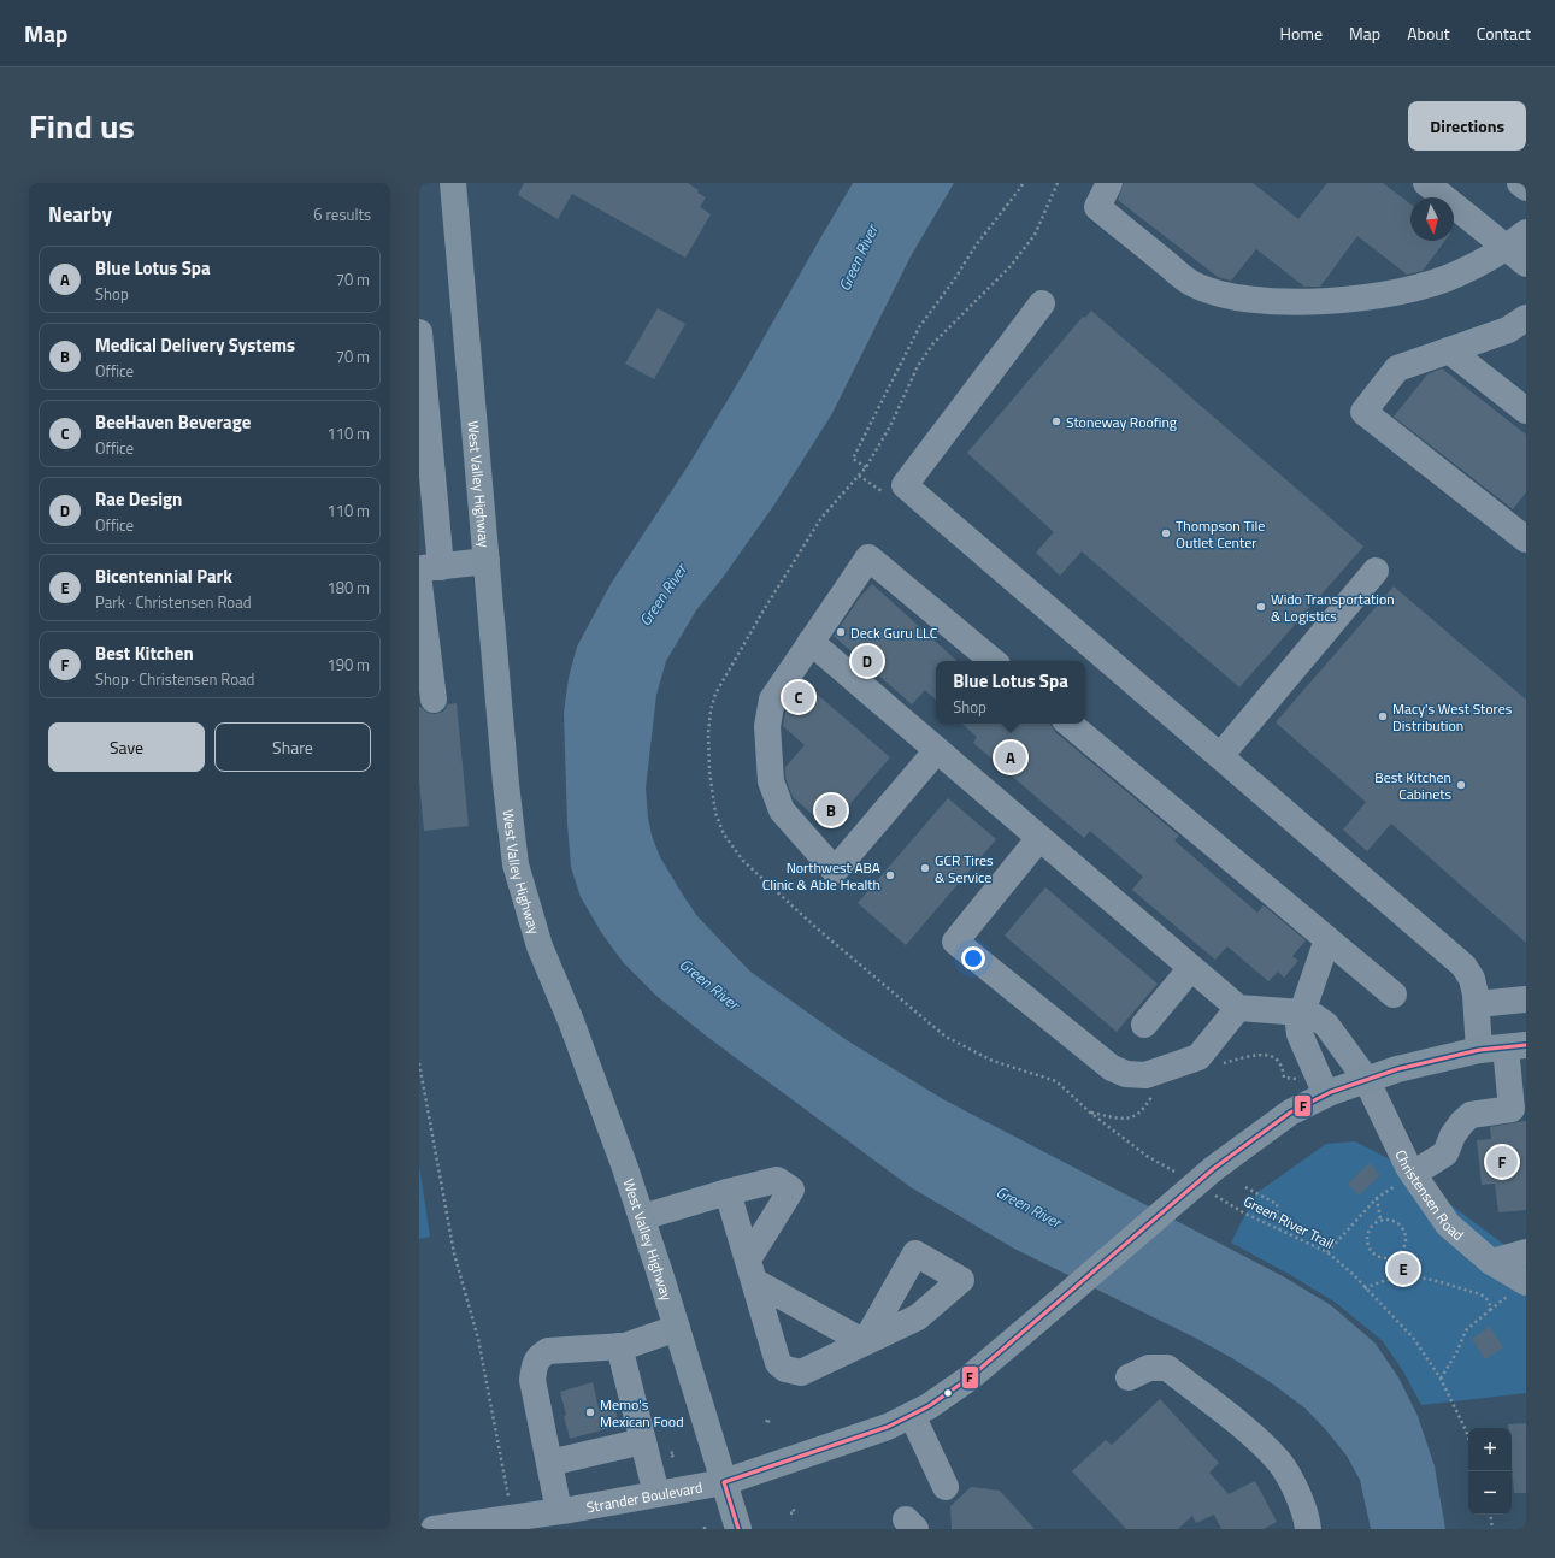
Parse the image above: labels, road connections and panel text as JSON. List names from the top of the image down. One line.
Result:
{"streets":{"main road":["West Valley Highway","Strander Boulevard"],"street":["Christensen Road"],"path":["Green River Trail"]},"crossings":[["West Valley Highway","Strander Boulevard"],["Christensen Road","Strander Boulevard"]],"water":["Green River"],"places":["Stoneway Roofing","Thompson Tile Outlet Center","Wido Transportation & Logistics","Deck Guru LLC","Macy's West Stores Distribution","Best Kitchen Cabinets","GCR Tires & Service","Northwest ABA Clinic & Able Health","Memo's Mexican Food"],"lines":["transit line F"],"north":"bottom","page":{"header":"Map","nav":["Home","Map","About","Contact"],"title":"Find us","buttons":["Directions",["Save","Share"]],"heading":["Nearby","6 results"],"list":[{"mark":"A","name":"Blue Lotus Spa","note":"Shop","value":"70 m"},{"mark":"B","name":"Medical Delivery Systems","note":"Office","value":"70 m"},{"mark":"C","name":"BeeHaven Beverage","note":"Office","value":"110 m"},{"mark":"D","name":"Rae Design","note":"Office","value":"110 m"},{"mark":"E","name":"Bicentennial Park","note":"Park · Christensen Road","value":"180 m"},{"mark":"F","name":"Best Kitchen","note":"Shop · Christensen Road","value":"190 m"}],"pins":["D","C","A","B","F","E"],"popup":["Blue Lotus Spa","Shop"],"map_buttons":["+","−"]}}
